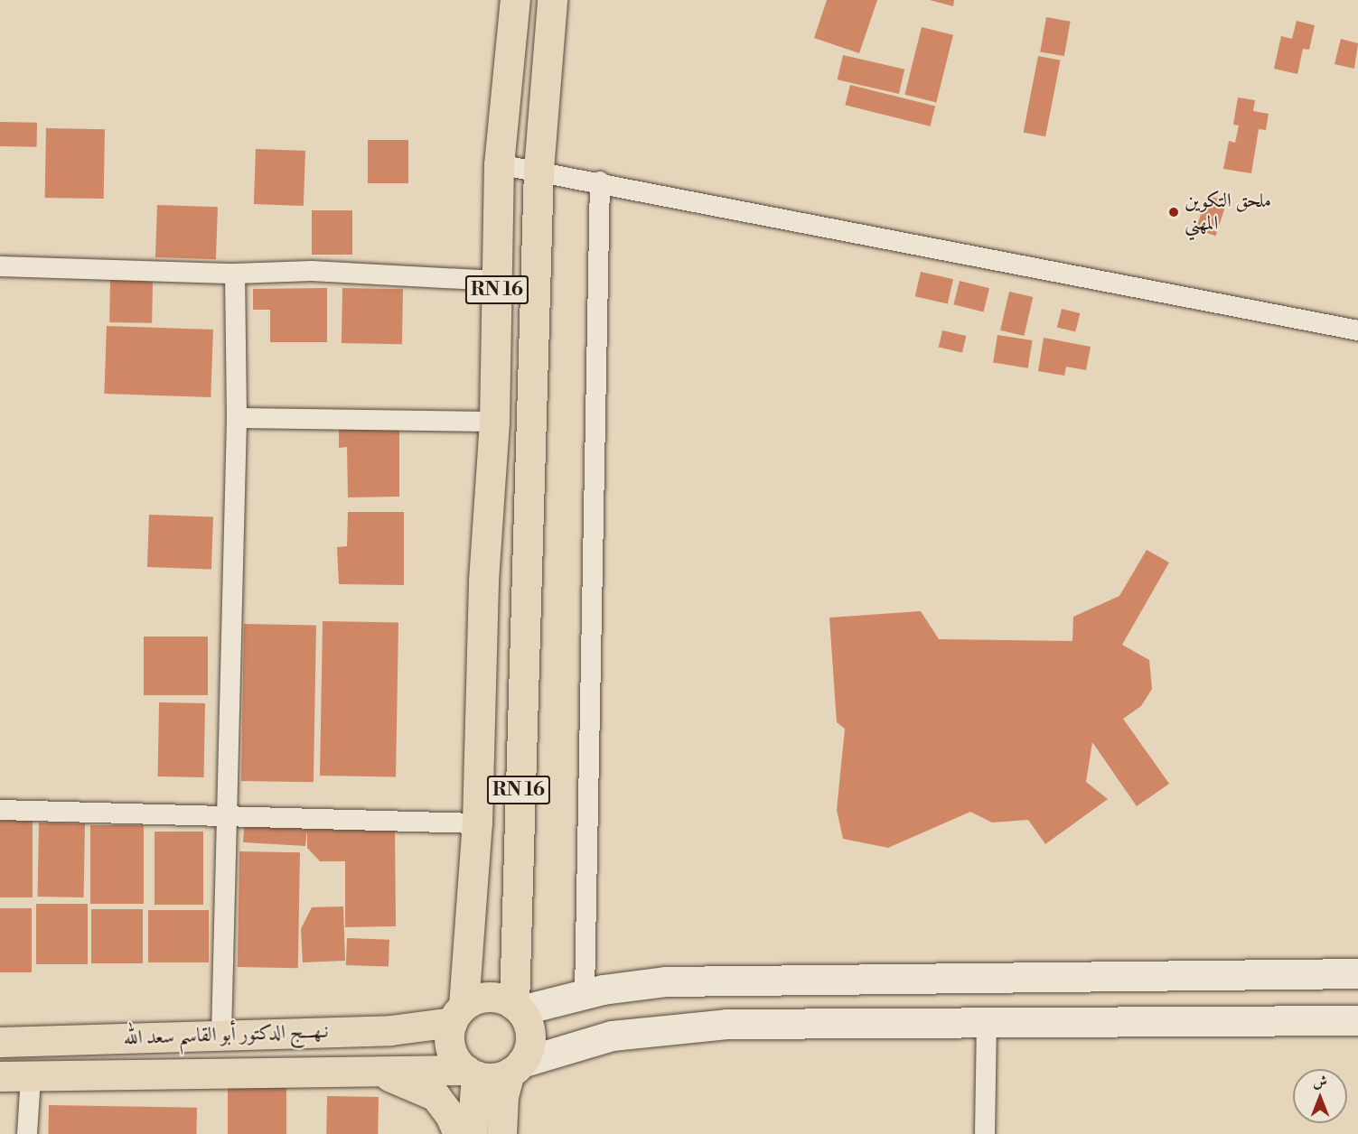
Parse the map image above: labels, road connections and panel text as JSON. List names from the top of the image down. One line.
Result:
{"streets":{"main road":["RN 16","نـهـــج الدكتور أبو القاسم سعد الله"]},"crossings":[["RN 16","نـهـــج الدكتور أبو القاسم سعد الله"]],"places":["ملحق التكوين المهني"],"north":"top"}
